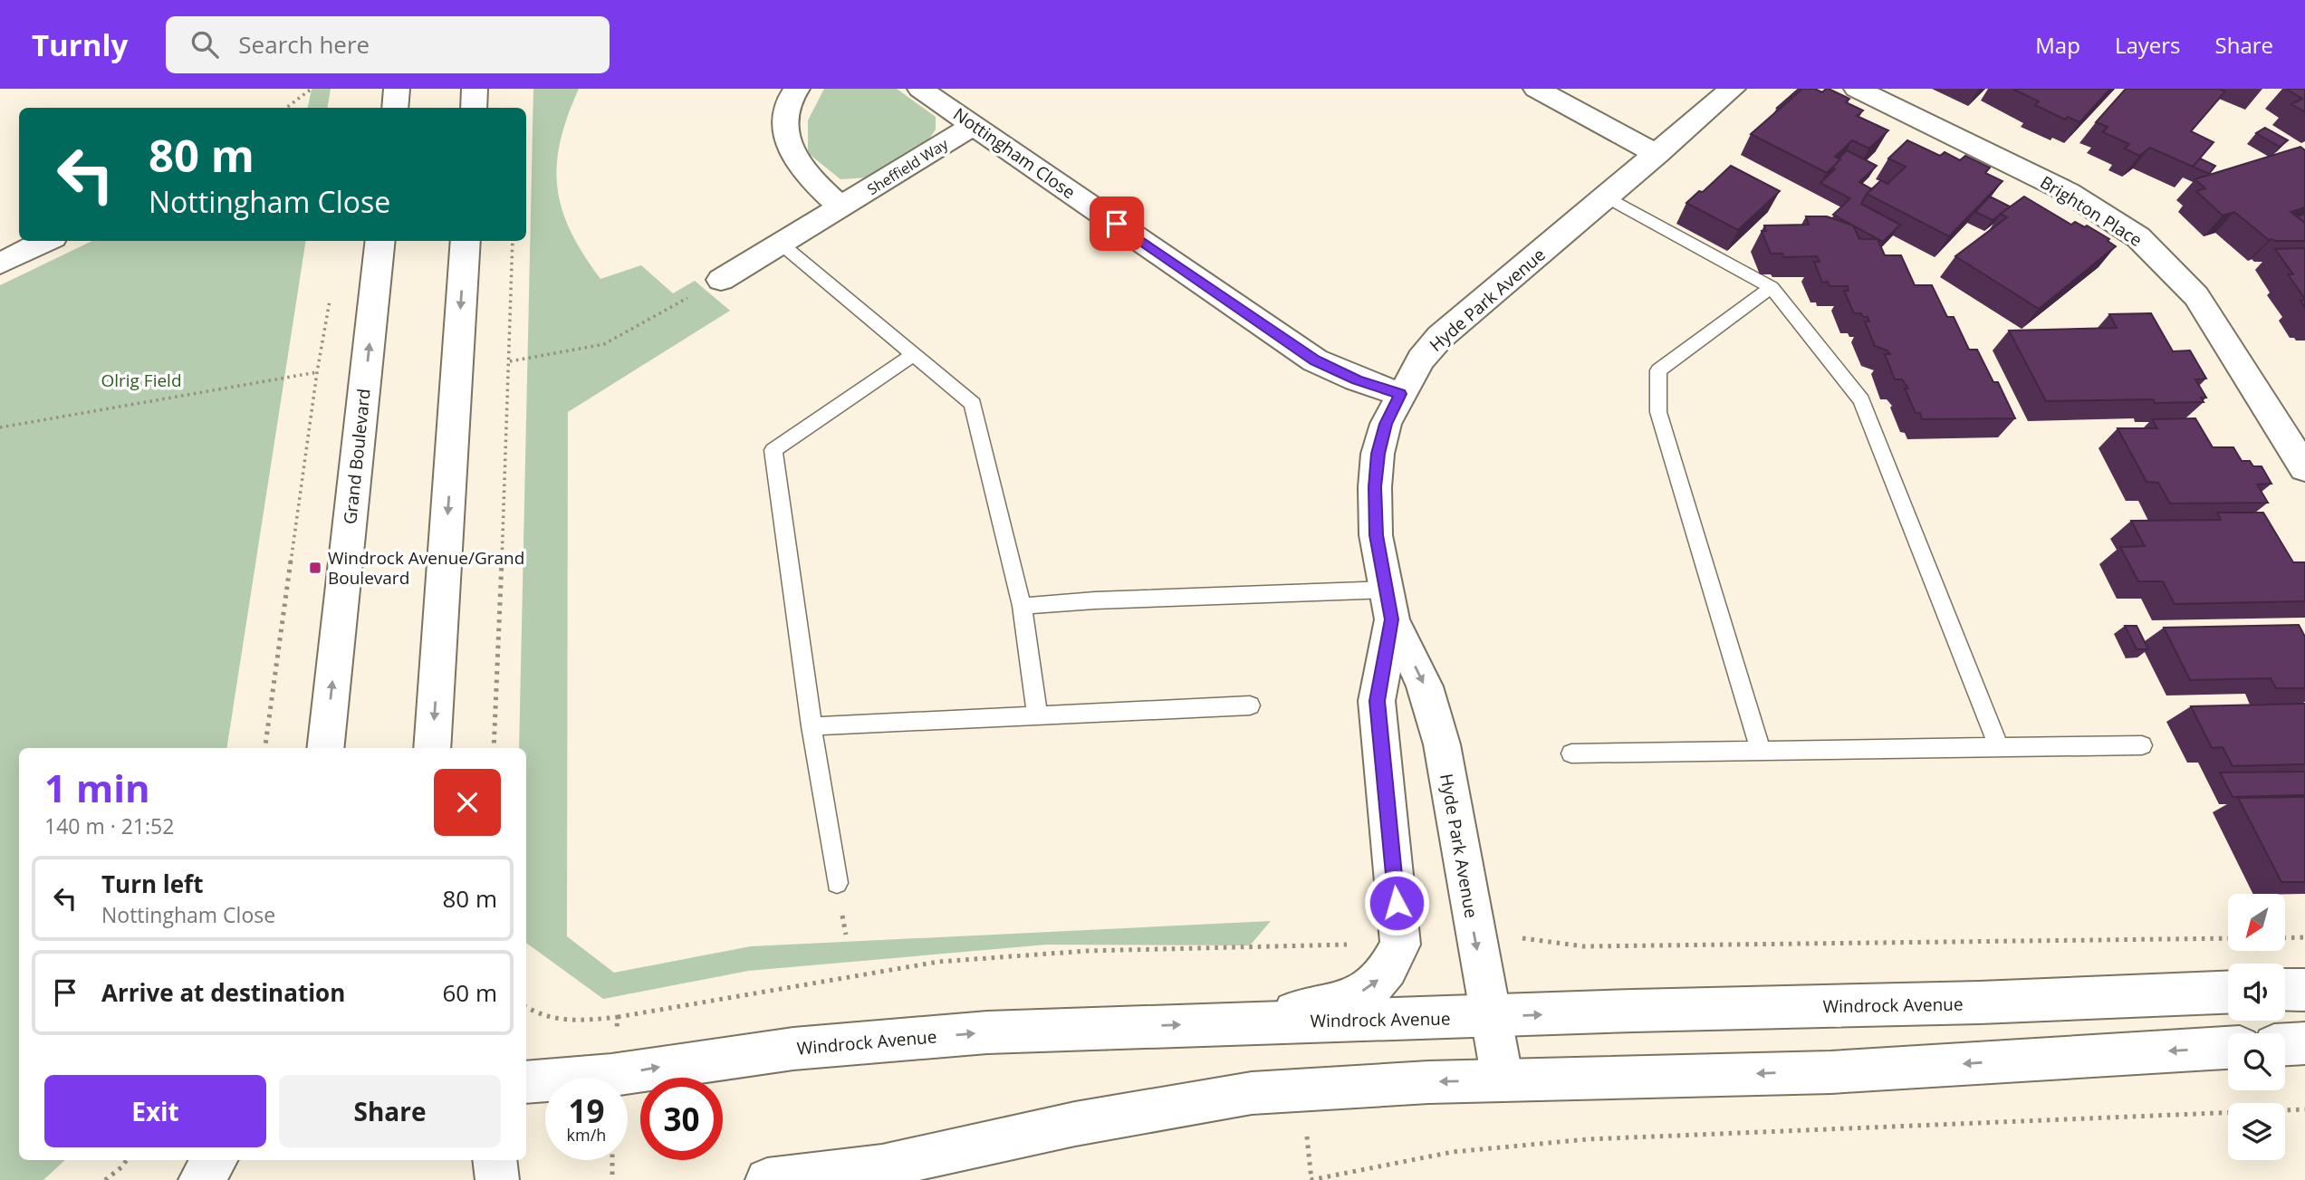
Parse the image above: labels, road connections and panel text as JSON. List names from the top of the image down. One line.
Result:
{"streets":{"street":["Nottingham Close","Sheffield Way","Brighton Place","Hyde Park Avenue","Grand Boulevard","Windrock Avenue"]},"crossings":[["Nottingham Close","Sheffield Way"],["Nottingham Close","Hyde Park Avenue"],["Hyde Park Avenue","Windrock Avenue"]],"parks":["Olrig Field"],"places":{"transit":["Windrock Avenue/Grand Boulevard"]},"north":"bottom left","page":{"header":"Turnly","search":"Search here","nav":["Map","Layers","Share"],"turn":["80 m","Nottingham Close"],"heading":["1 min","140 m · 21:52"],"list":[{"name":"Turn left","note":"Nottingham Close","value":"80 m"},{"name":"Arrive at destination","value":"60 m"}],"buttons":["Exit","Share"],"speed":"19 km/h","limit":"30"}}
